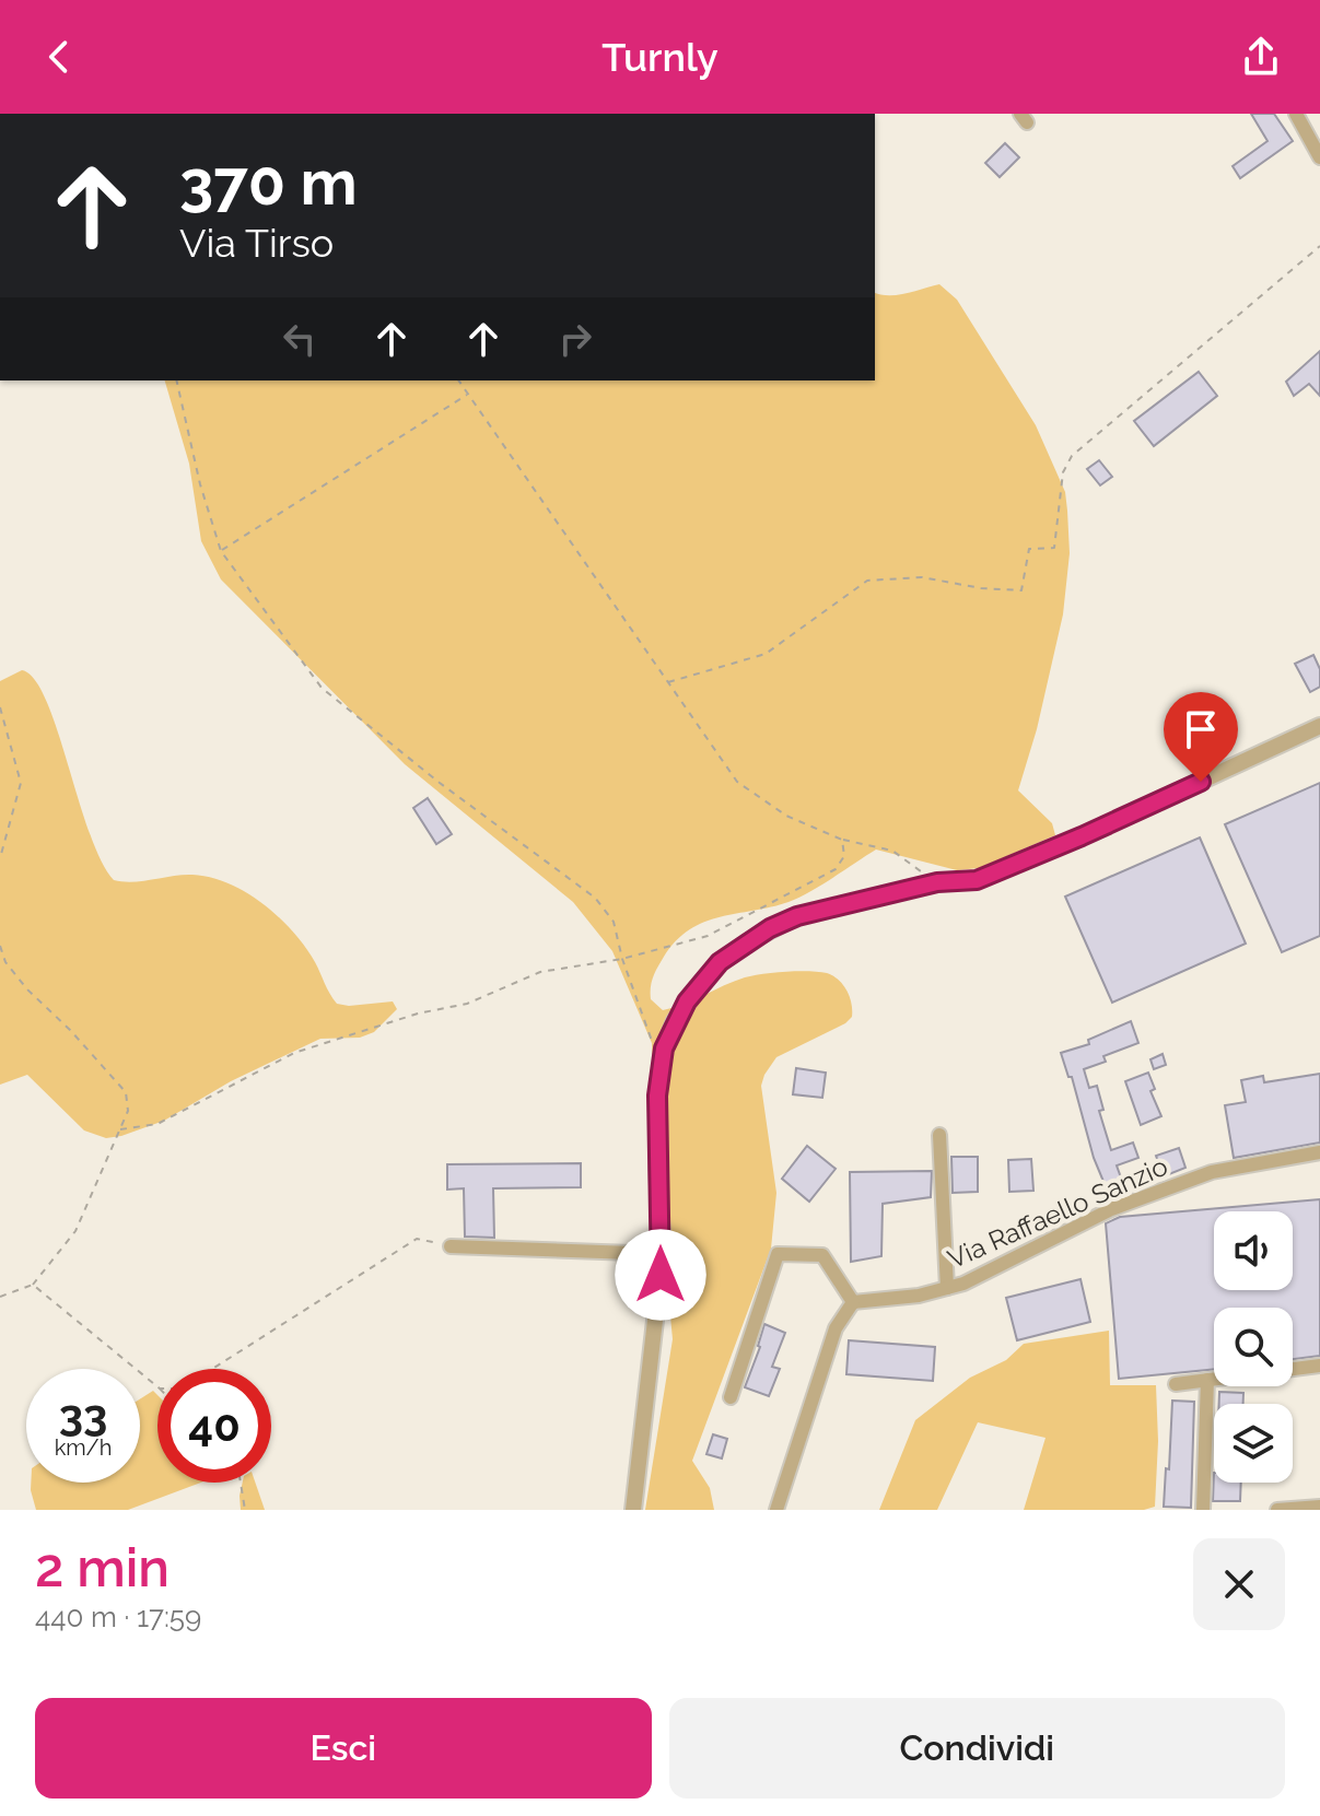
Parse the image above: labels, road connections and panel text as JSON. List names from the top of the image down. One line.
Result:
{"streets":{"street":["Via Raffaello Sanzio"]},"page":{"header":"Turnly","turn":["370 m","Via Tirso"],"speed":"33 km/h","limit":"40","heading":["2 min","440 m · 17:59"],"buttons":["Esci","Condividi"]}}
